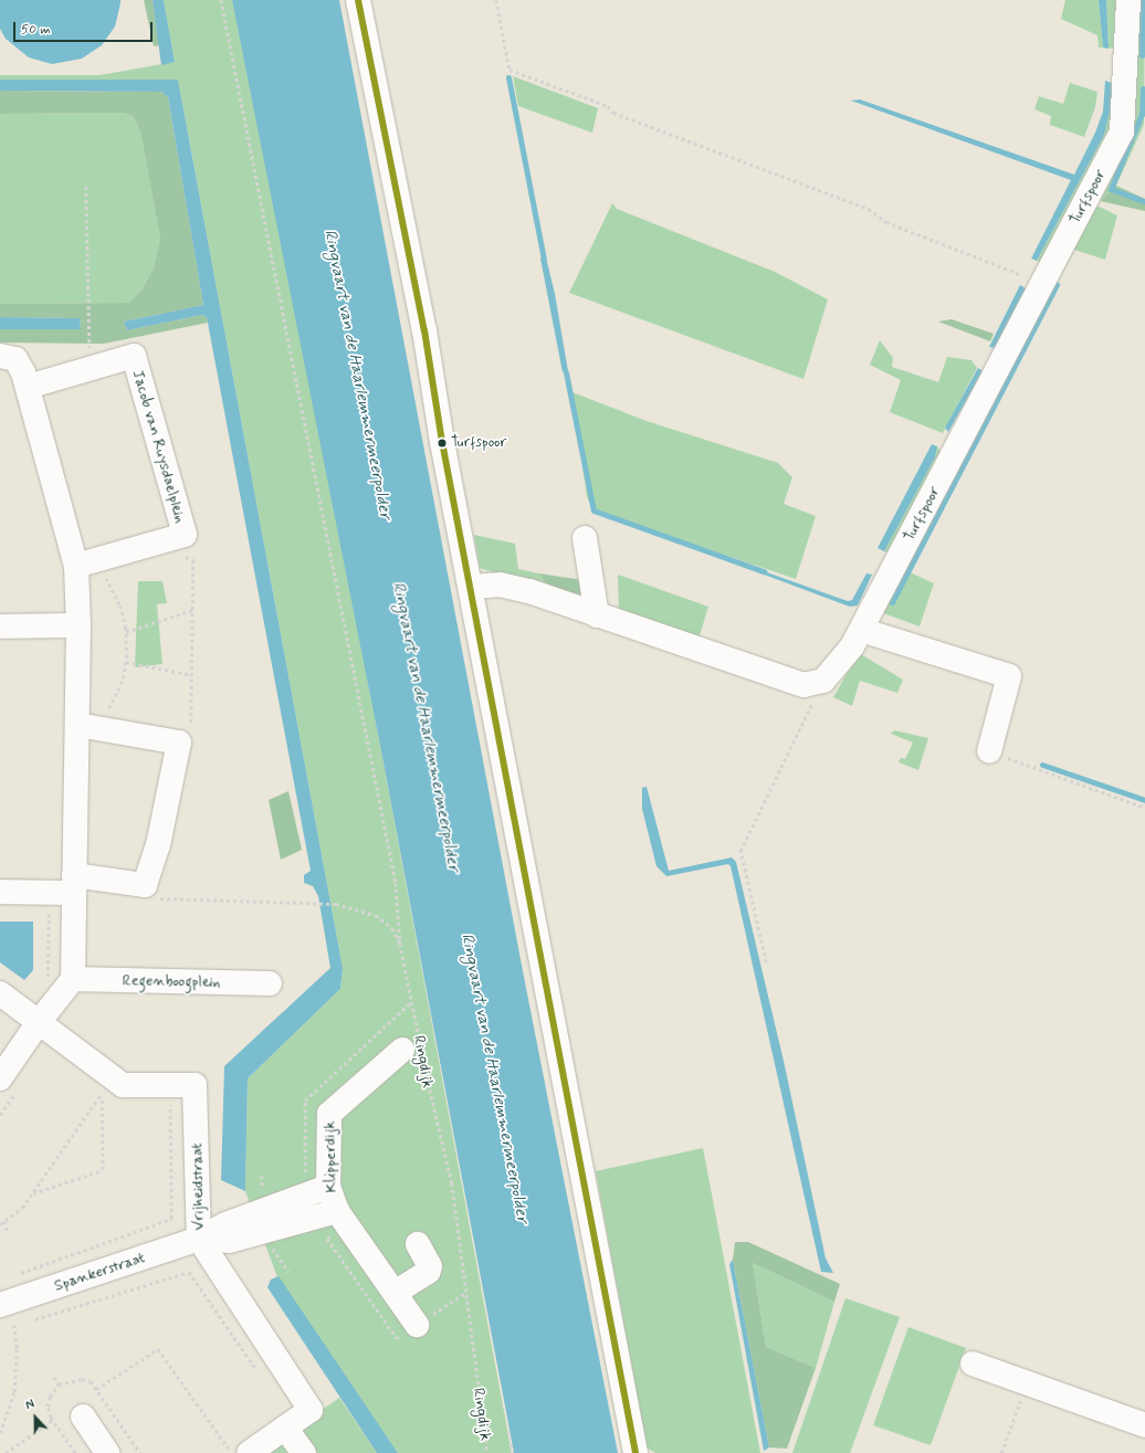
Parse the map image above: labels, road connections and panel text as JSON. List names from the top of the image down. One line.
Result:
{"streets":{"street":["Turfspoor","Jacob van Ruysdaelplein","Regenboogplein","Klipperdijk","Vrijheidstraat","Spankerstraat"],"path":["Ringdijk"]},"crossings":[["Ringdijk","Klipperdijk"],["Klipperdijk","Spankerstraat"],["Vrijheidstraat","Spankerstraat"]],"water":["Ringvaart van de Haarlemmermeerpolder"],"places":["Turfspoor"],"scale_bar":"50 m","north":"top"}
